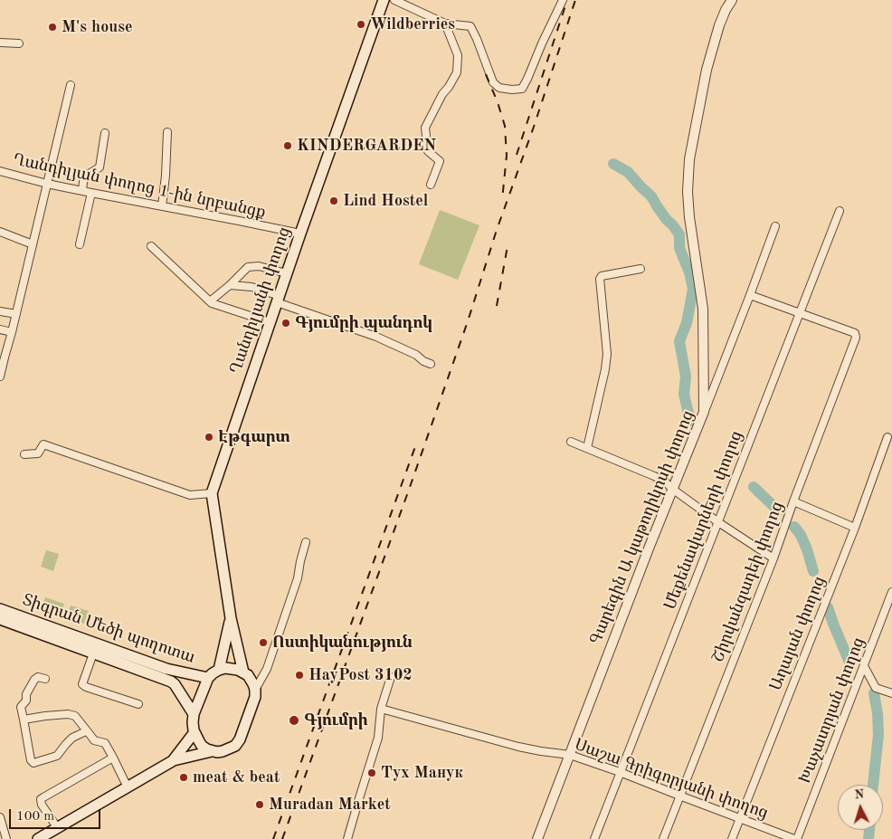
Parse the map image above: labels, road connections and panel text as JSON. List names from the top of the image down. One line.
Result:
{"streets":{"main road":["Ղանդիլյանի փողոց","Տիգրան Մեծի պողոտա"],"street":["Ղանդիլյան փողոց 1-ին նրբանցք","Մեքենավարների փողոց","Գարեգին Ա կաթողիկոսի փողոց","Շիրվանզադեի փողոց","Աղայան փողոց","Խաչատրյան փողոց","Սաշա Գրիգորյանի փողոց"]},"crossings":[["Ղանդիլյան փողոց 1-ին նրբանցք","Ղանդիլյանի փողոց"],["Ղանդիլյանի փողոց","Տիգրան Մեծի պողոտա"],["Մեքենավարների փողոց","Շիրվանզադեի փողոց"],["Մեքենավարների փողոց","Սաշա Գրիգորյանի փողոց"],["Գարեգին Ա կաթողիկոսի փողոց","Սաշա Գրիգորյանի փողոց"],["Շիրվանզադեի փողոց","Սաշա Գրիգորյանի փողոց"],["Աղայան փողոց","Սաշա Գրիգորյանի փողոց"],["Խաչատրյան փողոց","Սաշա Գրիգորյանի փողոց"]],"places":["Wildberries","M's house","KINDERGARDEN","Lind Hostel","Գյումրի պանդոկ","Էթգարտ","Ոստիկանություն","HayPost 3102","Գյումրի","Тух Манук","meat & beat","Muradan Market"],"scale_bar":"100 m","north":"top"}
